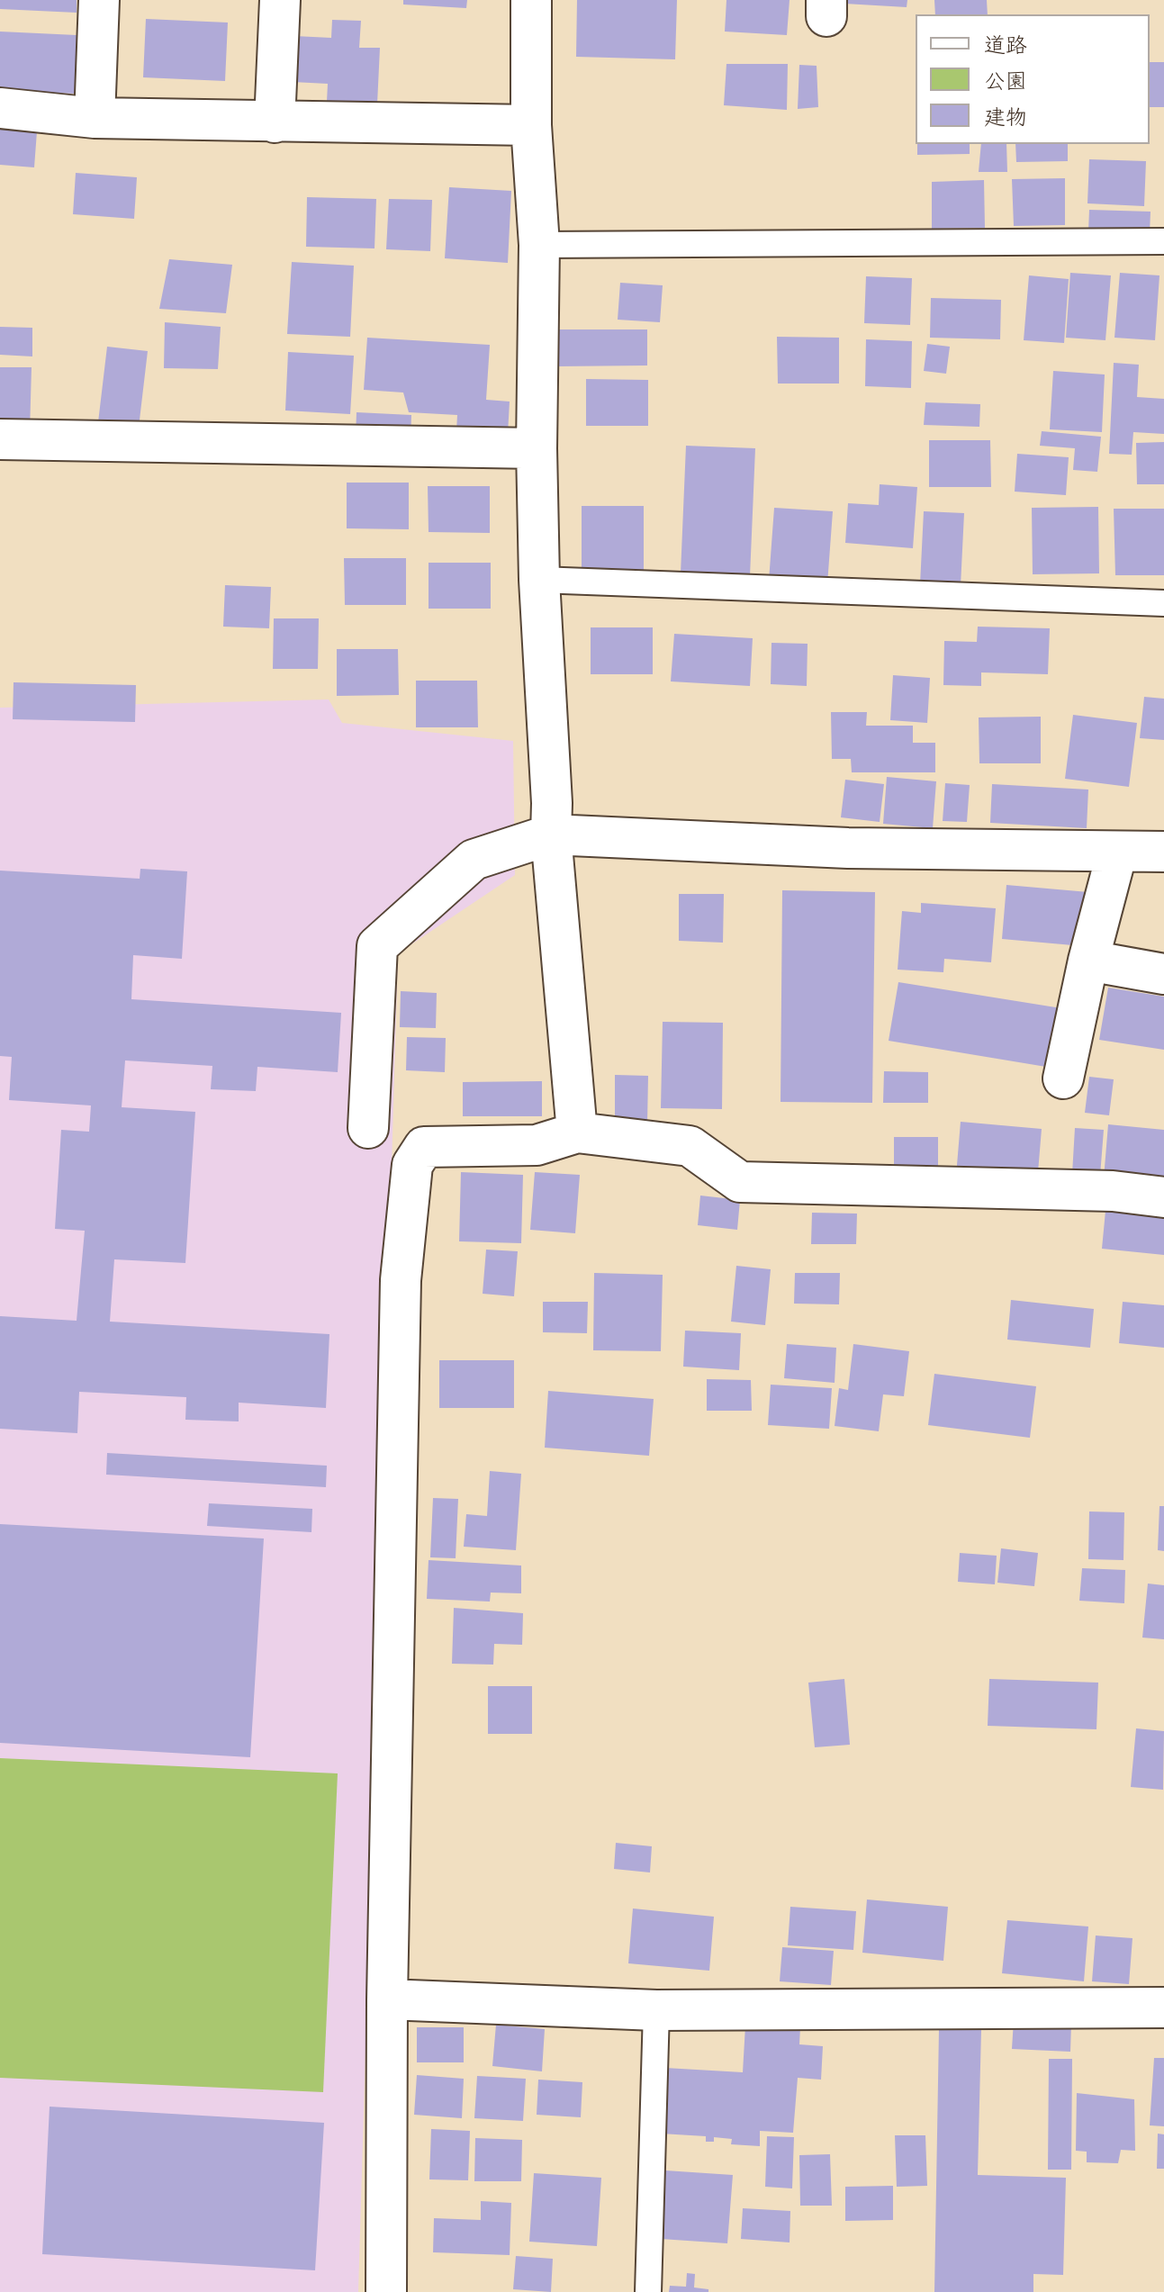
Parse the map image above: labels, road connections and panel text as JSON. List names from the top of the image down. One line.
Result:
{"legend":["道路","公園","建物"]}
